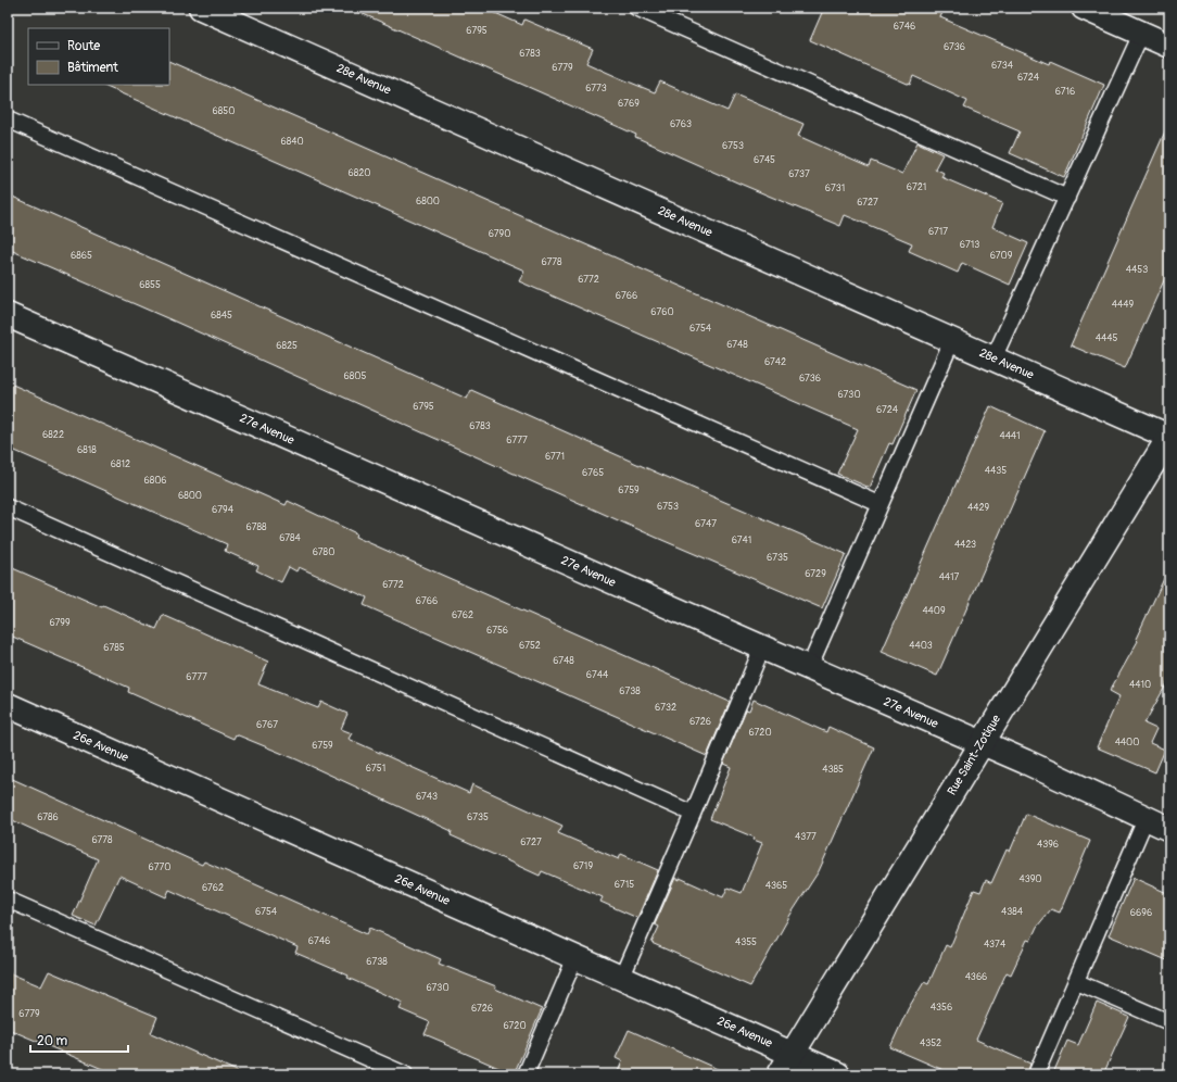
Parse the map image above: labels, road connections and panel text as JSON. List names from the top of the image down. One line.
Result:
{"streets":{"street":["28e Avenue","27e Avenue","26e Avenue","Rue Saint-Zotique"]},"crossings":[["28e Avenue","Rue Saint-Zotique"],["27e Avenue","Rue Saint-Zotique"],["26e Avenue","Rue Saint-Zotique"]],"house_numbers":["6746","6795","6736","6783","6734","6779","6724","6773","6716","6769","6850","6763","6840","6753","6745","6820","6737","6721","6731","6800","6727","6717","6790","6713","6865","6709","6778","4453","6772","6855","6766","4449","6760","6845","6754","4445","6748","6825","6742","6805","6736","6730","6795","6724","6783","6822","4441","6777","6818","6771","6812","4435","6765","6806","6759","6800","6753","4429","6794","6747","6788","6784","6741","4423","6780","6735","6729","4417","6772","6766","4409","6762","6799","6756","6752","4403","6785","6748","6744","6777","4410","6738","6732","6726","6767","6720","4400","6759","6751","4385","6743","6786","6735","4377","6778","6727","4396","6719","6770","4390","6715","4365","6762","6754","4384","6696","6746","4355","4374","6738","4366","6730","4356","6726","6779","6720","4352"],"legend":["Route","Bâtiment"],"scale_bar":"20 m"}
